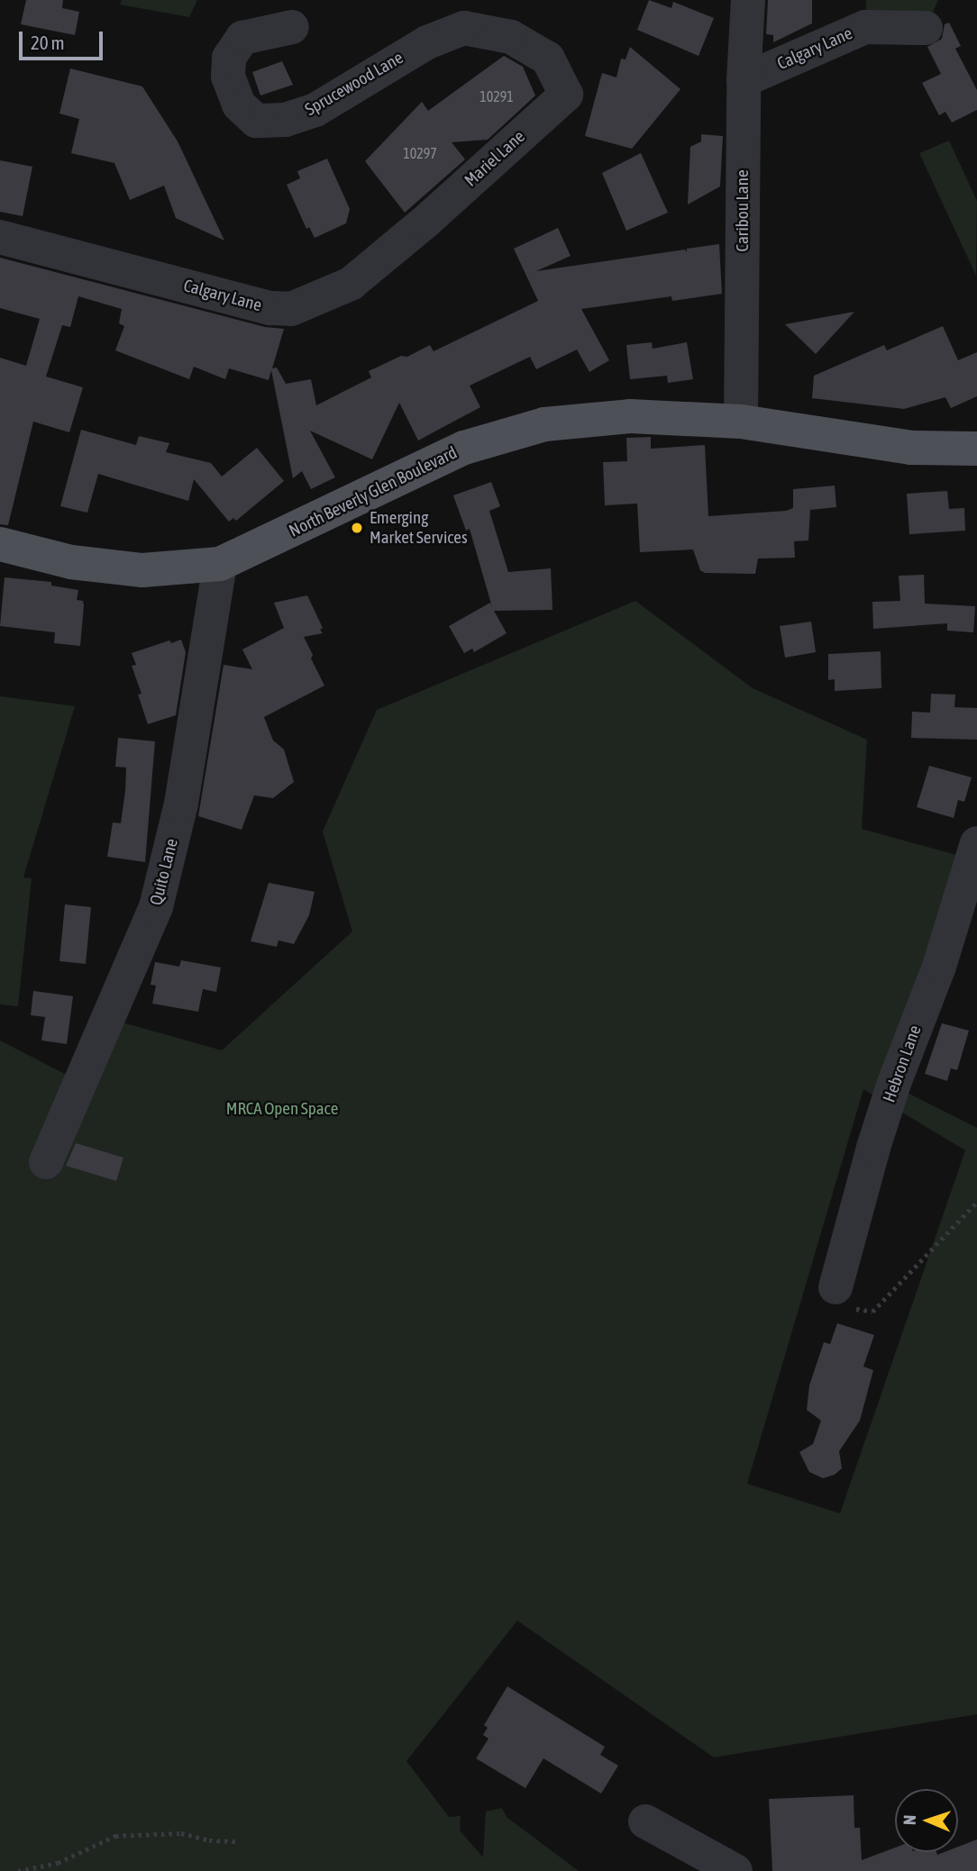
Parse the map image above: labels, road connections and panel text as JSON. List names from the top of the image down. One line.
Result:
{"streets":{"main road":["North Beverly Glen Boulevard"],"street":["Calgary Lane","Sprucewood Lane","Mariel Lane","Caribou Lane","Quito Lane","Hebron Lane"]},"crossings":[["Calgary Lane","Mariel Lane"],["Calgary Lane","Caribou Lane"],["Sprucewood Lane","Mariel Lane"],["Caribou Lane","North Beverly Glen Boulevard"],["North Beverly Glen Boulevard","Quito Lane"]],"parks":["MRCA Open Space"],"places":["Emerging Market Services"],"house_numbers":["10291","10297"],"scale_bar":"20 m","north":"left"}
